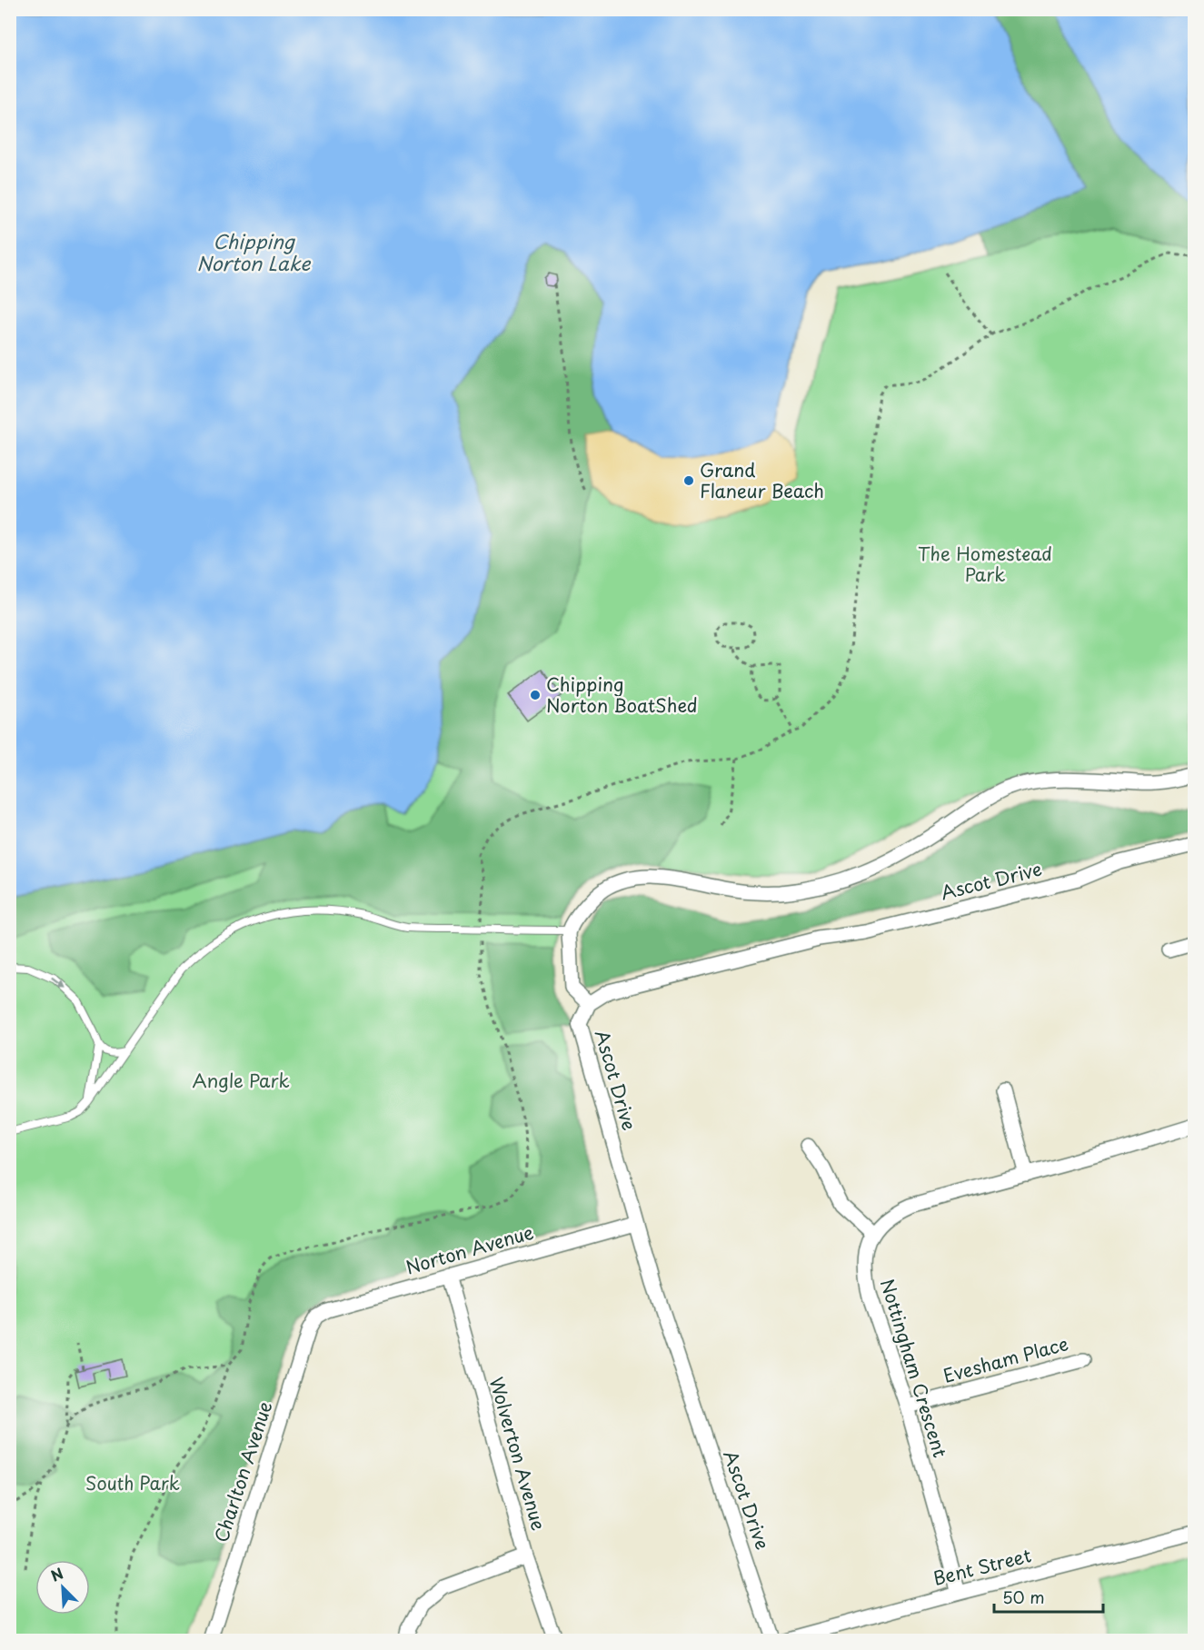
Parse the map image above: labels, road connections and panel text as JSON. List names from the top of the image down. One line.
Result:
{"streets":{"street":["Ascot Drive","Norton Avenue","Evesham Place","Nottingham Crescent","Wolverton Avenue","Charlton Avenue","Bent Street"]},"crossings":[["Ascot Drive","Norton Avenue"],["Norton Avenue","Wolverton Avenue"],["Norton Avenue","Charlton Avenue"],["Evesham Place","Nottingham Crescent"],["Nottingham Crescent","Bent Street"]],"water":["Chipping Norton Lake"],"parks":["The Homestead Park","Angle Park","South Park"],"places":["Grand Flaneur Beach","Chipping Norton BoatShed"],"scale_bar":"50 m","north":"top left"}
